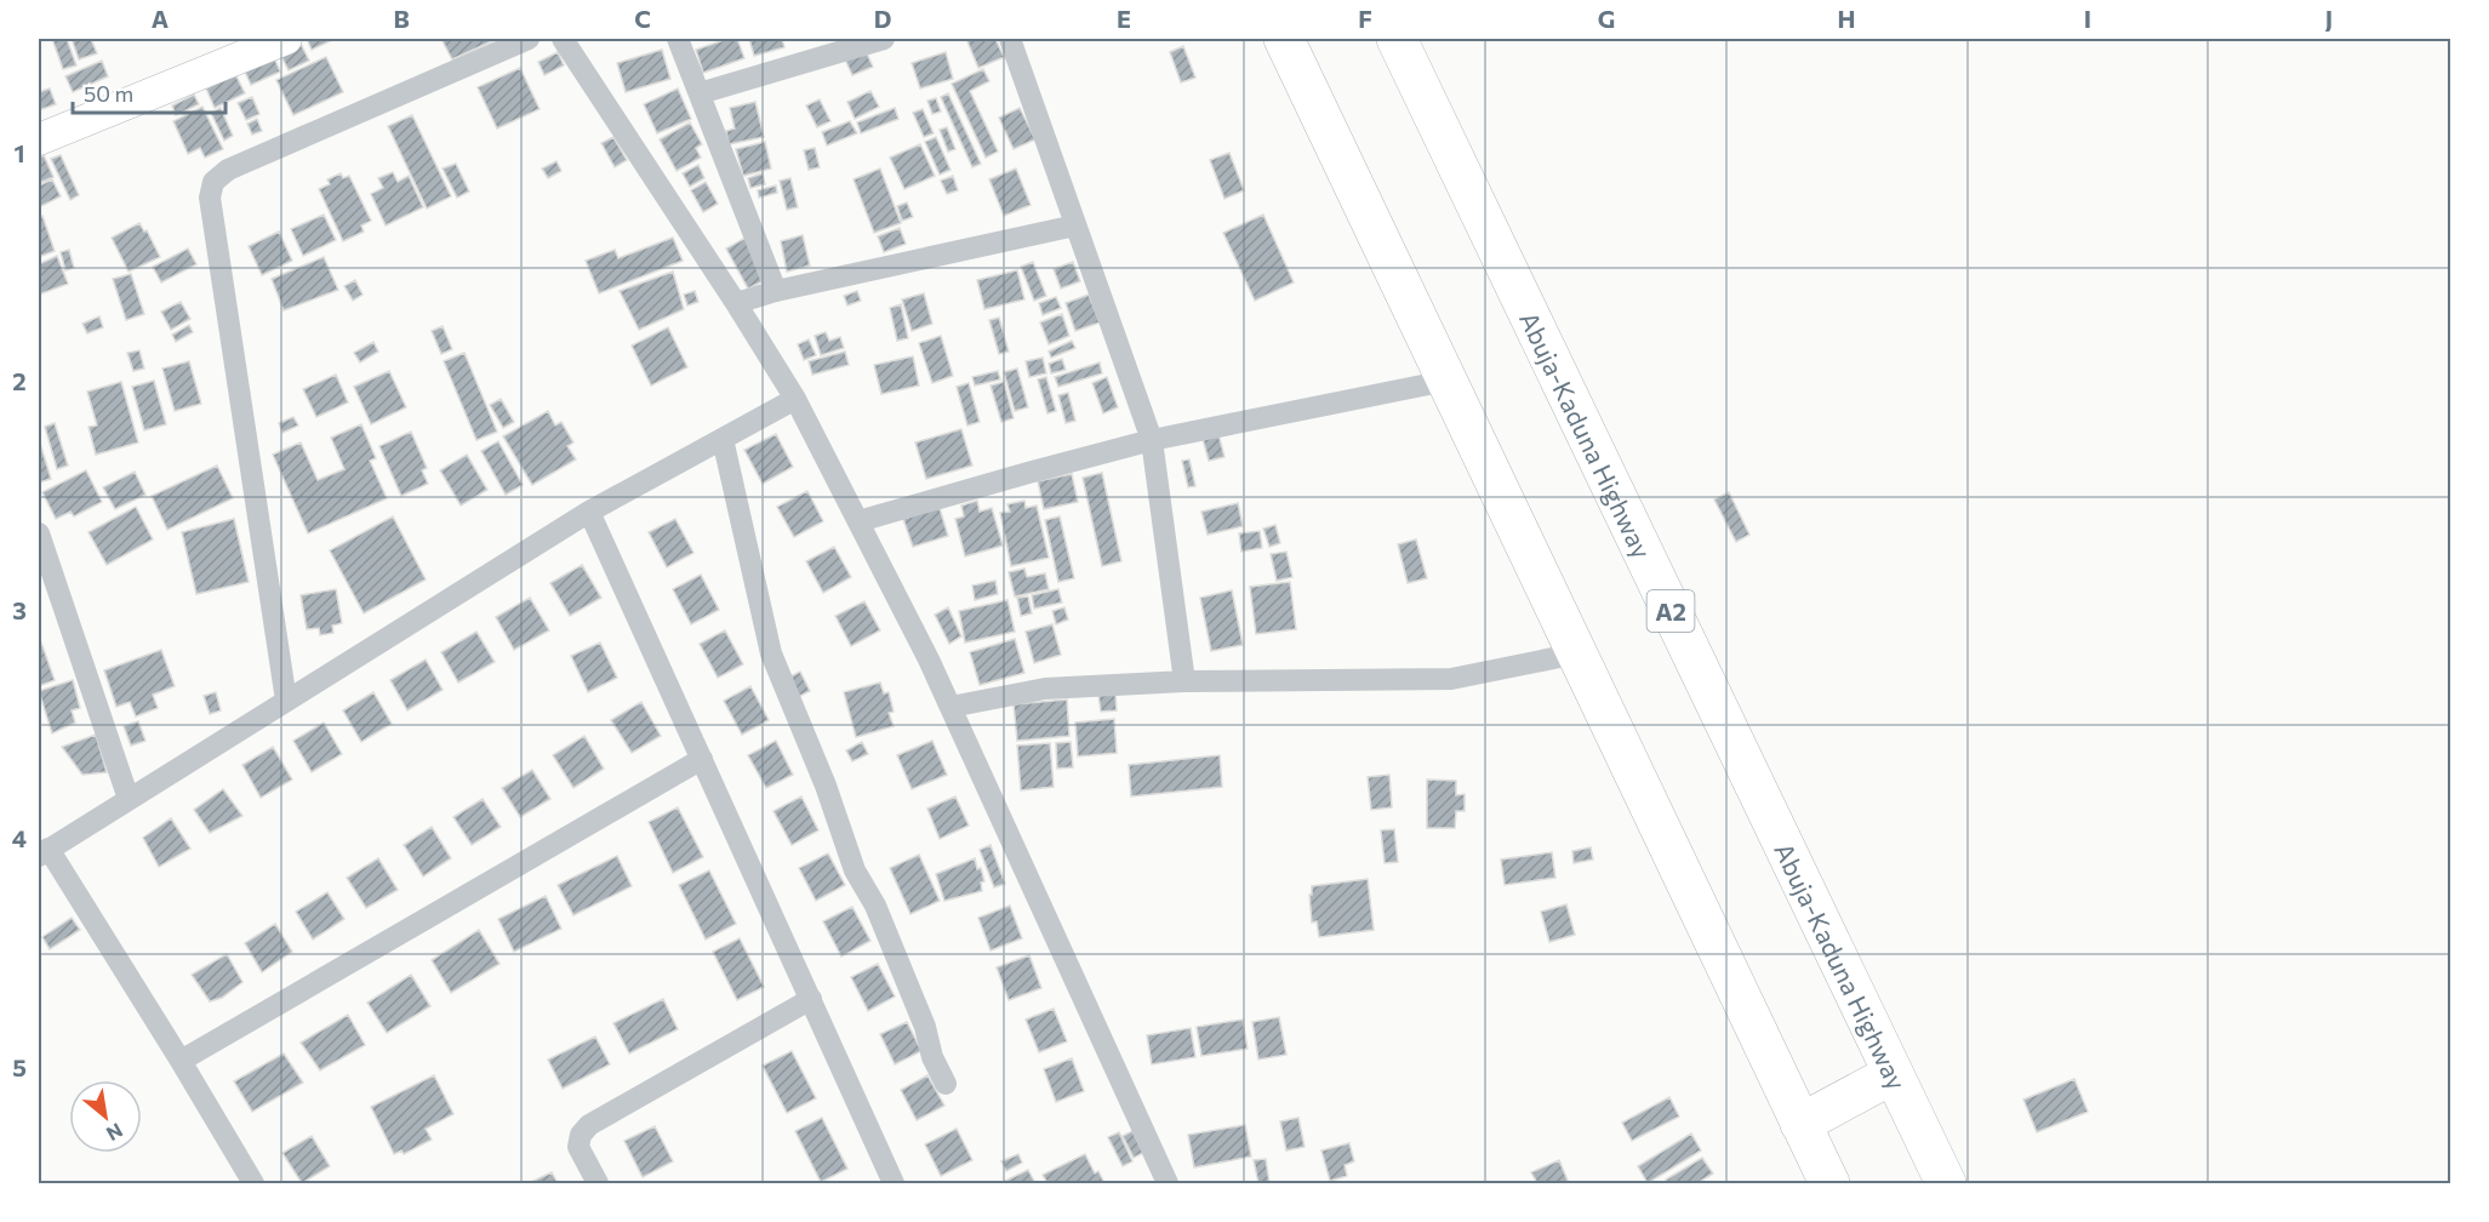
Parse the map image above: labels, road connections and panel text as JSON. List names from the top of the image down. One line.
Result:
{"streets":{"highway":["Abuja-Kaduna Highway","A2"]},"scale_bar":"50 m","north":"bottom right","grid":{"columns":["A","B","C","D","E","F","G","H","I","J"],"rows":["1","2","3","4","5"]}}
